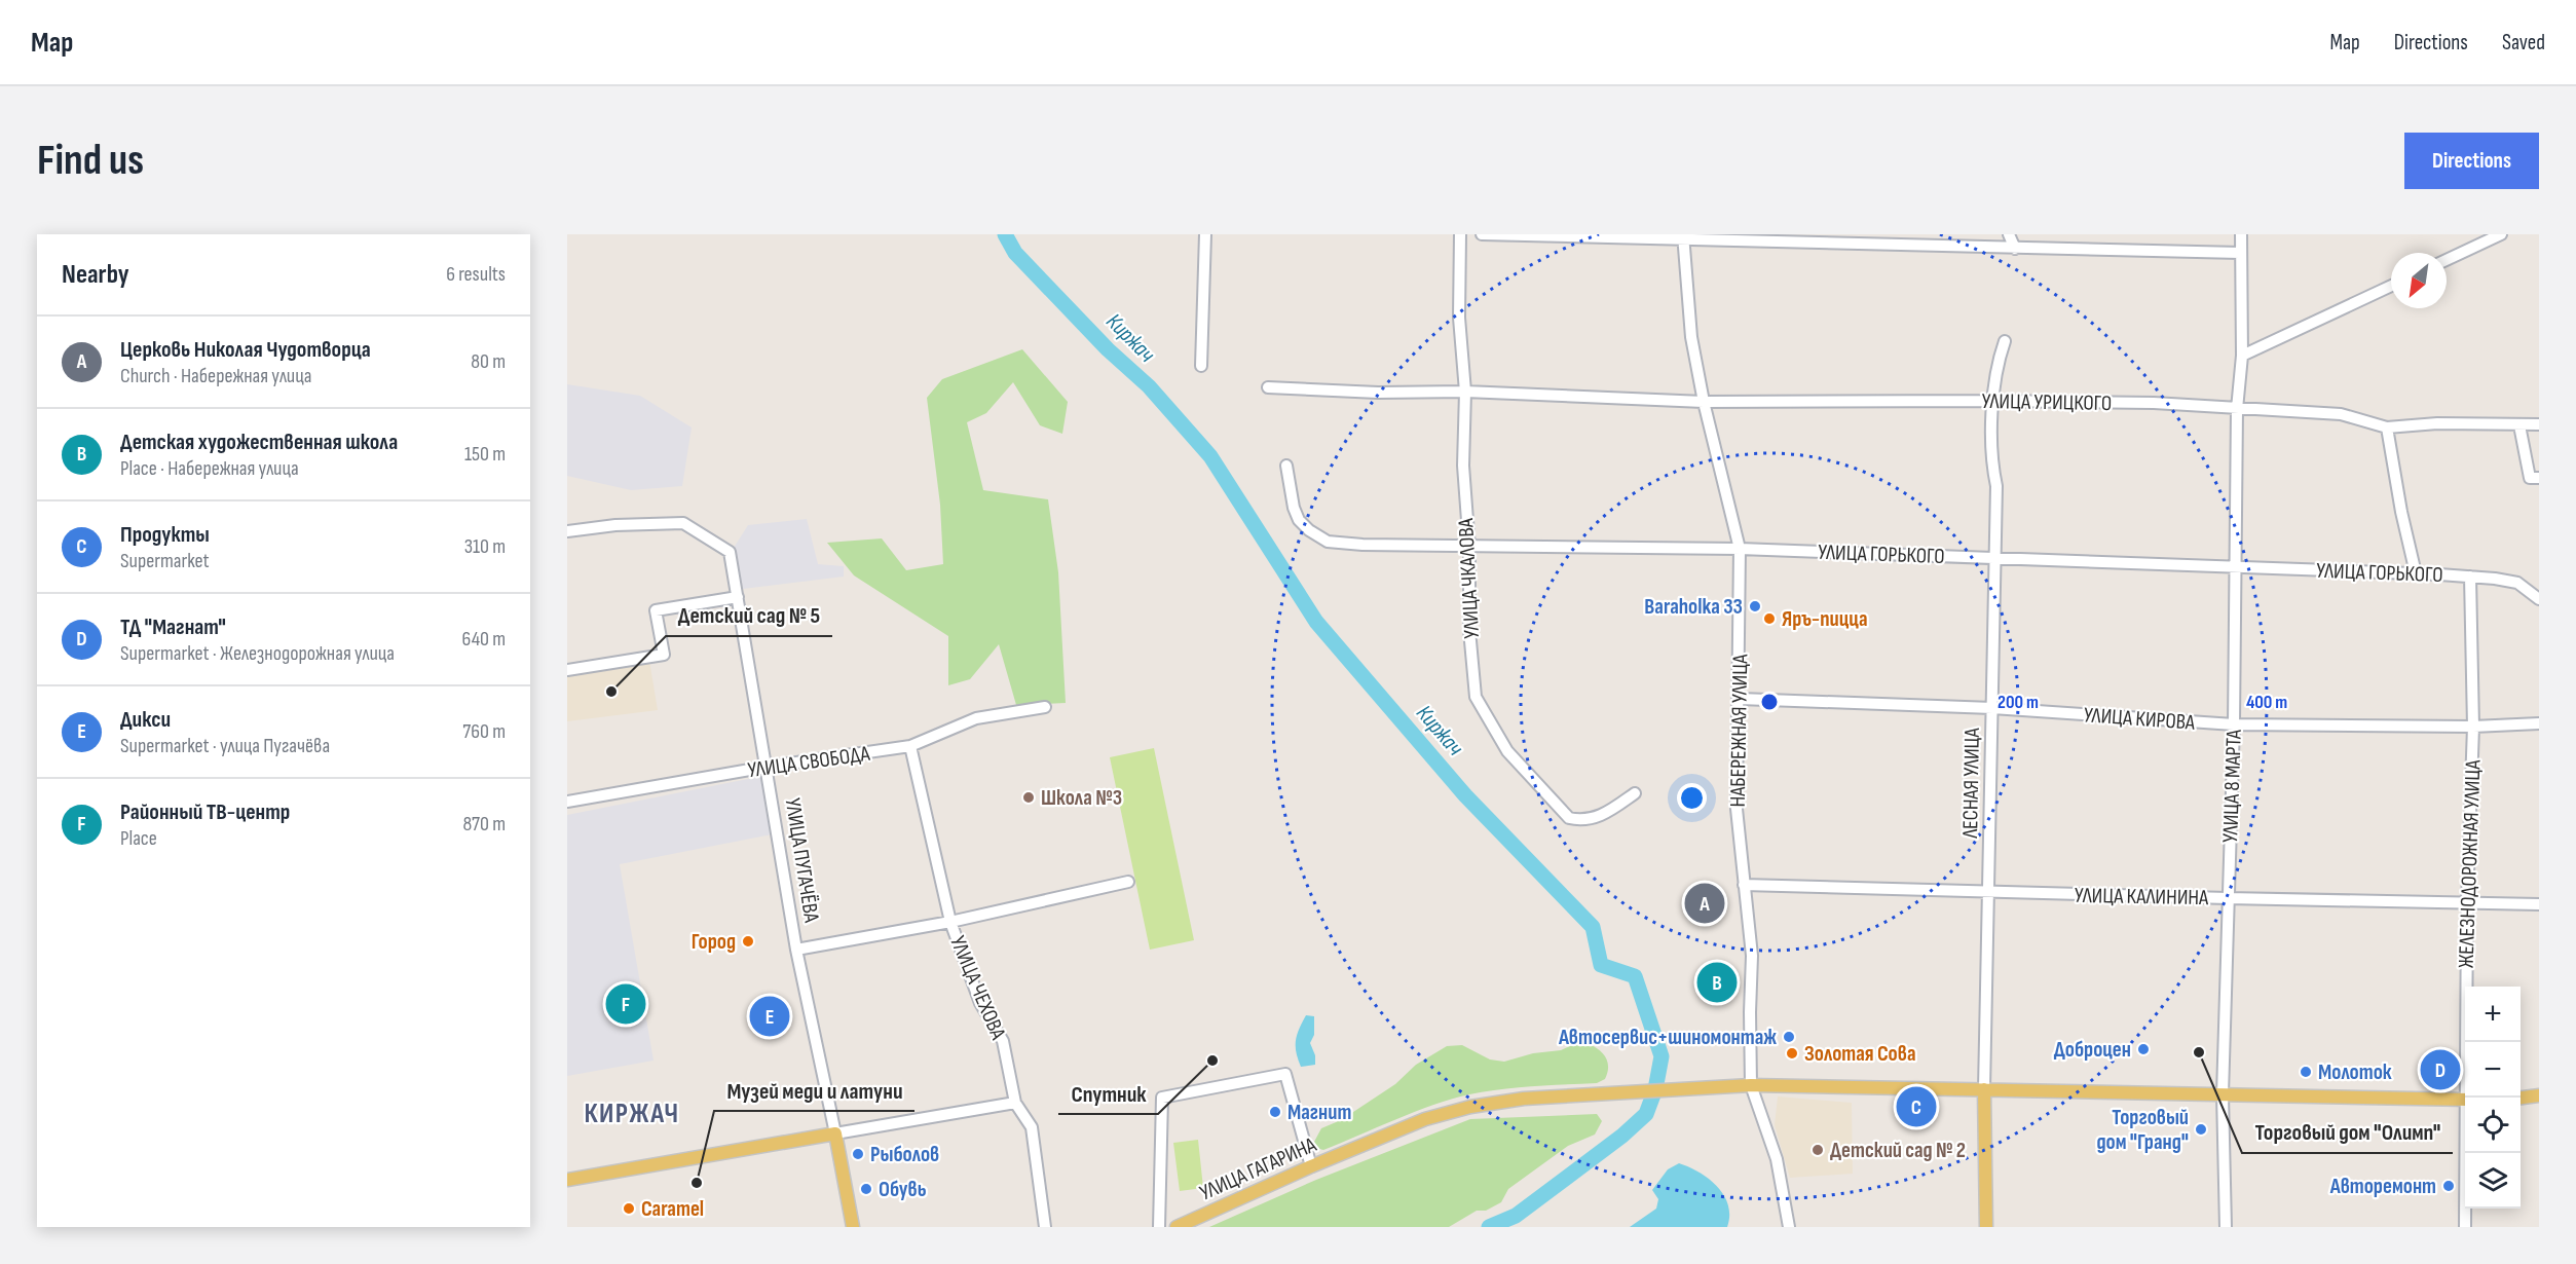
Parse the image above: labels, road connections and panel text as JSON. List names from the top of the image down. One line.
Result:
{"streets":{"main road":["ЛЕСНАЯ УЛИЦА","УЛИЦА ПУГАЧЁВА","УЛИЦА ГАГАРИНА"],"street":["УЛИЦА УРИЦКОГО","УЛИЦА ГОРЬКОГО","УЛИЦА ЧКАЛОВА","УЛИЦА КИРОВА","НАБЕРЕЖНАЯ УЛИЦА","УЛИЦА СВОБОДА","УЛИЦА 8 МАРТА","ЖЕЛЕЗНОДОРОЖНАЯ УЛИЦА","УЛИЦА КАЛИНИНА","УЛИЦА ЧЕХОВА"]},"crossings":[["УЛИЦА УРИЦКОГО","УЛИЦА ЧКАЛОВА"],["УЛИЦА УРИЦКОГО","НАБЕРЕЖНАЯ УЛИЦА"],["УЛИЦА УРИЦКОГО","ЛЕСНАЯ УЛИЦА"],["УЛИЦА УРИЦКОГО","УЛИЦА 8 МАРТА"],["УЛИЦА ГОРЬКОГО","УЛИЦА ЧКАЛОВА"],["УЛИЦА ГОРЬКОГО","НАБЕРЕЖНАЯ УЛИЦА"],["УЛИЦА ГОРЬКОГО","ЛЕСНАЯ УЛИЦА"],["УЛИЦА ГОРЬКОГО","УЛИЦА 8 МАРТА"],["УЛИЦА ГОРЬКОГО","ЖЕЛЕЗНОДОРОЖНАЯ УЛИЦА"],["УЛИЦА КИРОВА","НАБЕРЕЖНАЯ УЛИЦА"],["УЛИЦА КИРОВА","ЛЕСНАЯ УЛИЦА"],["УЛИЦА КИРОВА","УЛИЦА 8 МАРТА"],["УЛИЦА КИРОВА","ЖЕЛЕЗНОДОРОЖНАЯ УЛИЦА"],["НАБЕРЕЖНАЯ УЛИЦА","УЛИЦА КАЛИНИНА"],["НАБЕРЕЖНАЯ УЛИЦА","УЛИЦА ГАГАРИНА"],["УЛИЦА СВОБОДА","УЛИЦА ПУГАЧЁВА"],["УЛИЦА СВОБОДА","УЛИЦА ЧЕХОВА"],["ЛЕСНАЯ УЛИЦА","УЛИЦА КАЛИНИНА"],["ЛЕСНАЯ УЛИЦА","УЛИЦА ГАГАРИНА"],["УЛИЦА 8 МАРТА","УЛИЦА КАЛИНИНА"],["УЛИЦА 8 МАРТА","УЛИЦА ГАГАРИНА"],["ЖЕЛЕЗНОДОРОЖНАЯ УЛИЦА","УЛИЦА КАЛИНИНА"]],"districts":["КИРЖАЧ"],"water":["Киржач"],"places":["Baraholka 33","Яръ-пицца","Детский сад № 5","Школа №3","Город","Автосервис+шиномонтаж","Доброцен","Торговый дом \"Олимп\"","Золотая Сова","Спутник","Молоток","Магнит","Торговый дом \"Гранд\"","Детский сад № 2","Рыболов","Музей меди и латуни","Авторемонт","Обувь","Caramel"],"north":"bottom left","page":{"header":"Map","nav":["Map","Directions","Saved"],"buttons":"Directions","title":"Find us","heading":["Nearby","6 results"],"list":[{"mark":"A","name":"Церковь Николая Чудотворца","note":"Church · Набережная улица","value":"80 m"},{"mark":"B","name":"Детская художественная школа","note":"Place · Набережная улица","value":"150 m"},{"mark":"C","name":"Продукты","note":"Supermarket","value":"310 m"},{"mark":"D","name":"ТД \"Магнат\"","note":"Supermarket · Железнодорожная улица","value":"640 m"},{"mark":"E","name":"Дикси","note":"Supermarket · улица Пугачёва","value":"760 m"},{"mark":"F","name":"Районный ТВ-центр","note":"Place","value":"870 m"}],"pins":["A","B","F","E","D","C"],"map_buttons":["+","−"]},"rings":["200 m","400 m"]}
